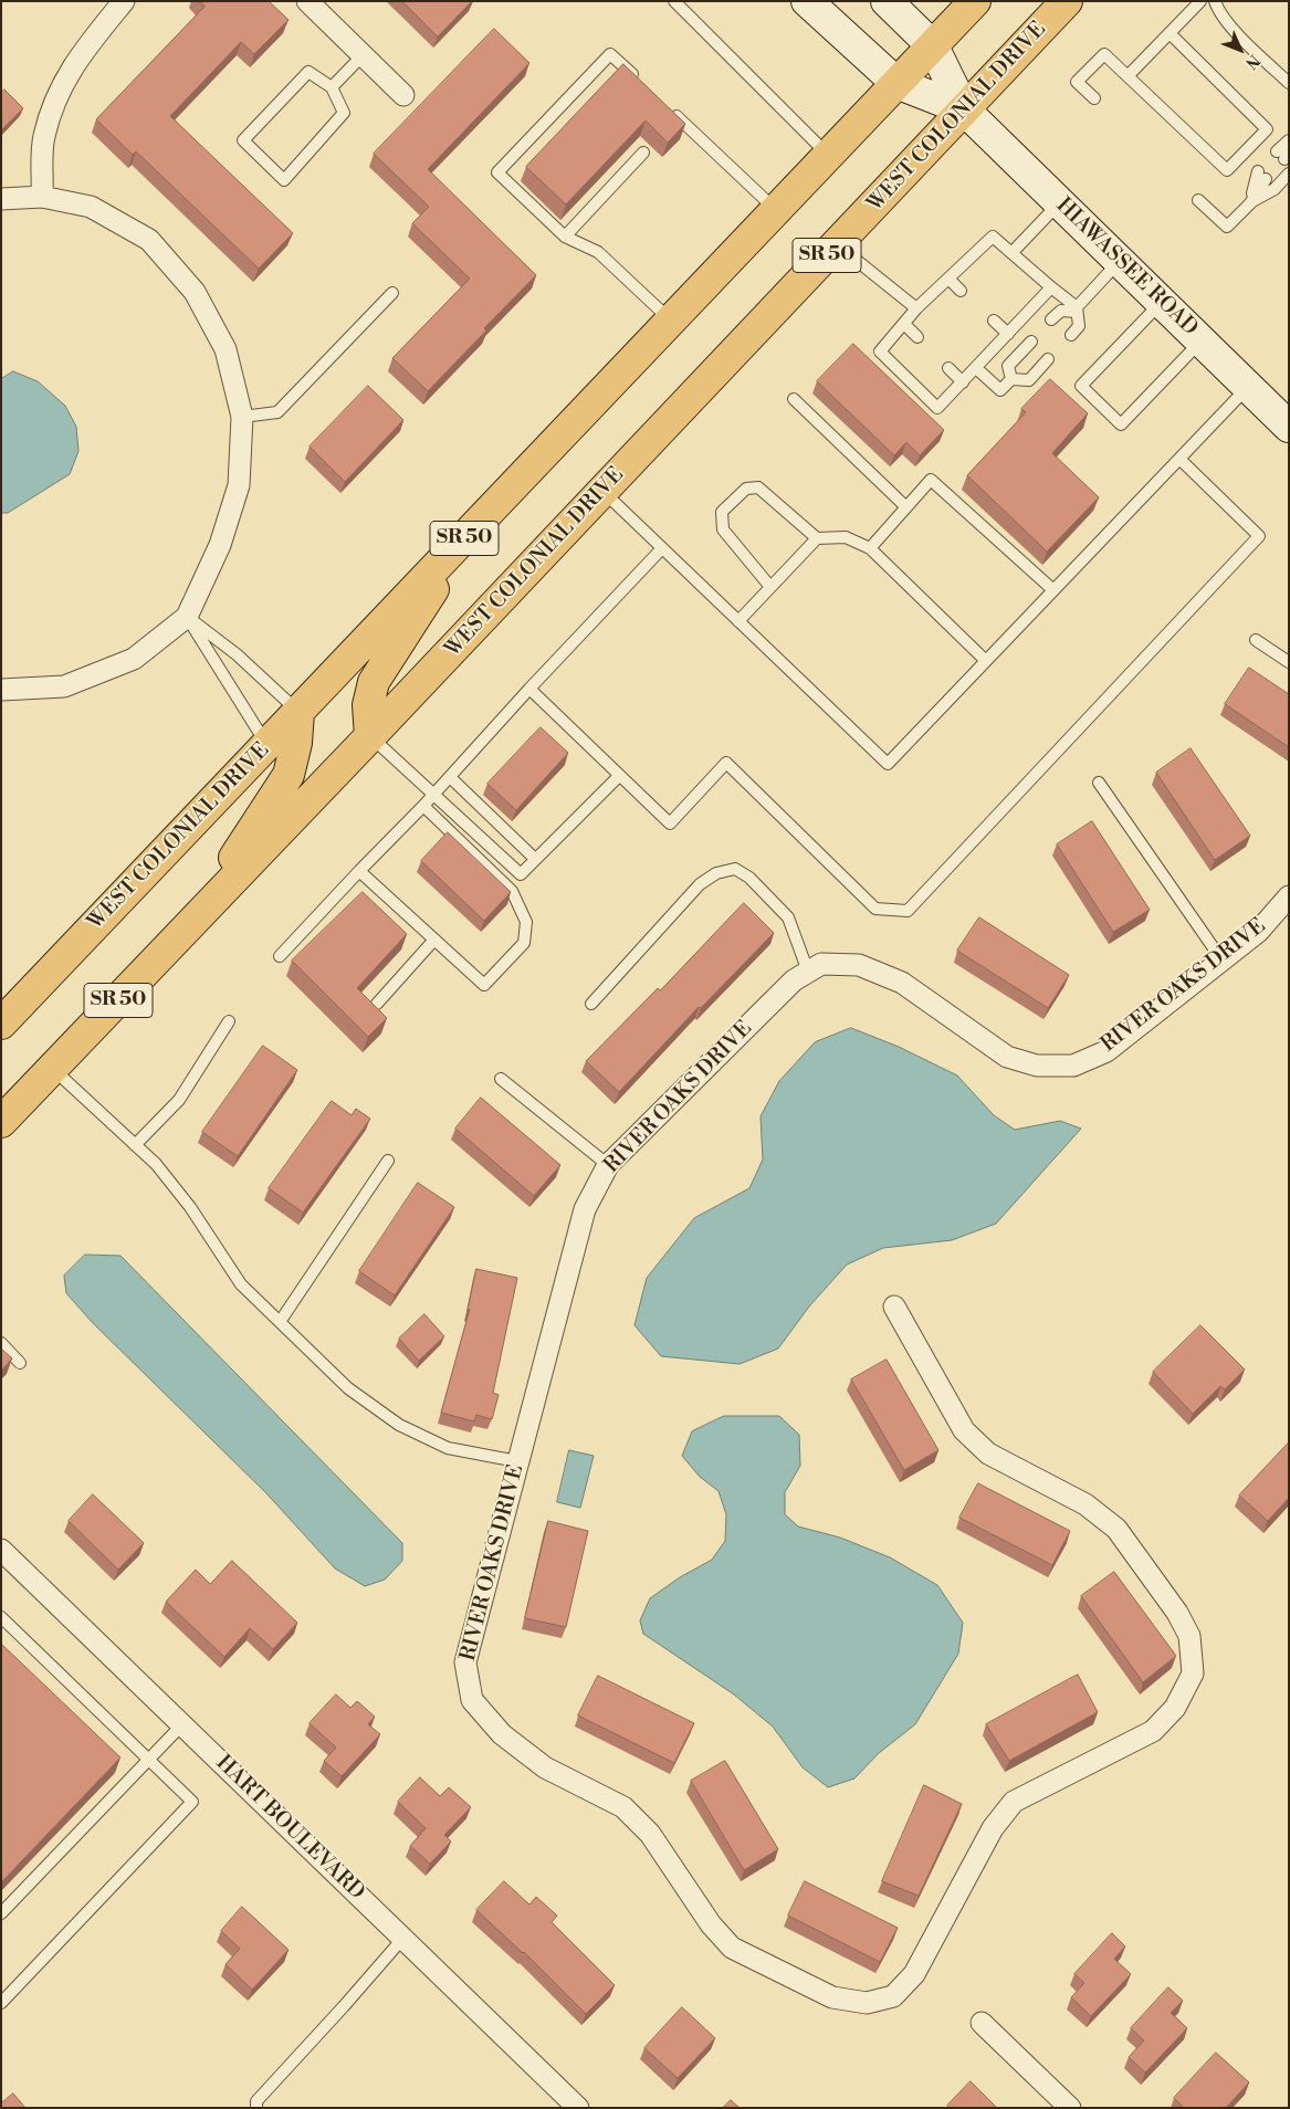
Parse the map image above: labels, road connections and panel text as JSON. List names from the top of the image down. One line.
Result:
{"streets":{"highway":["WEST COLONIAL DRIVE","SR 50"],"main road":["HIAWASSEE ROAD"],"street":["RIVER OAKS DRIVE","HART BOULEVARD"]},"crossings":[["WEST COLONIAL DRIVE","HIAWASSEE ROAD"]],"north":"bottom right"}
